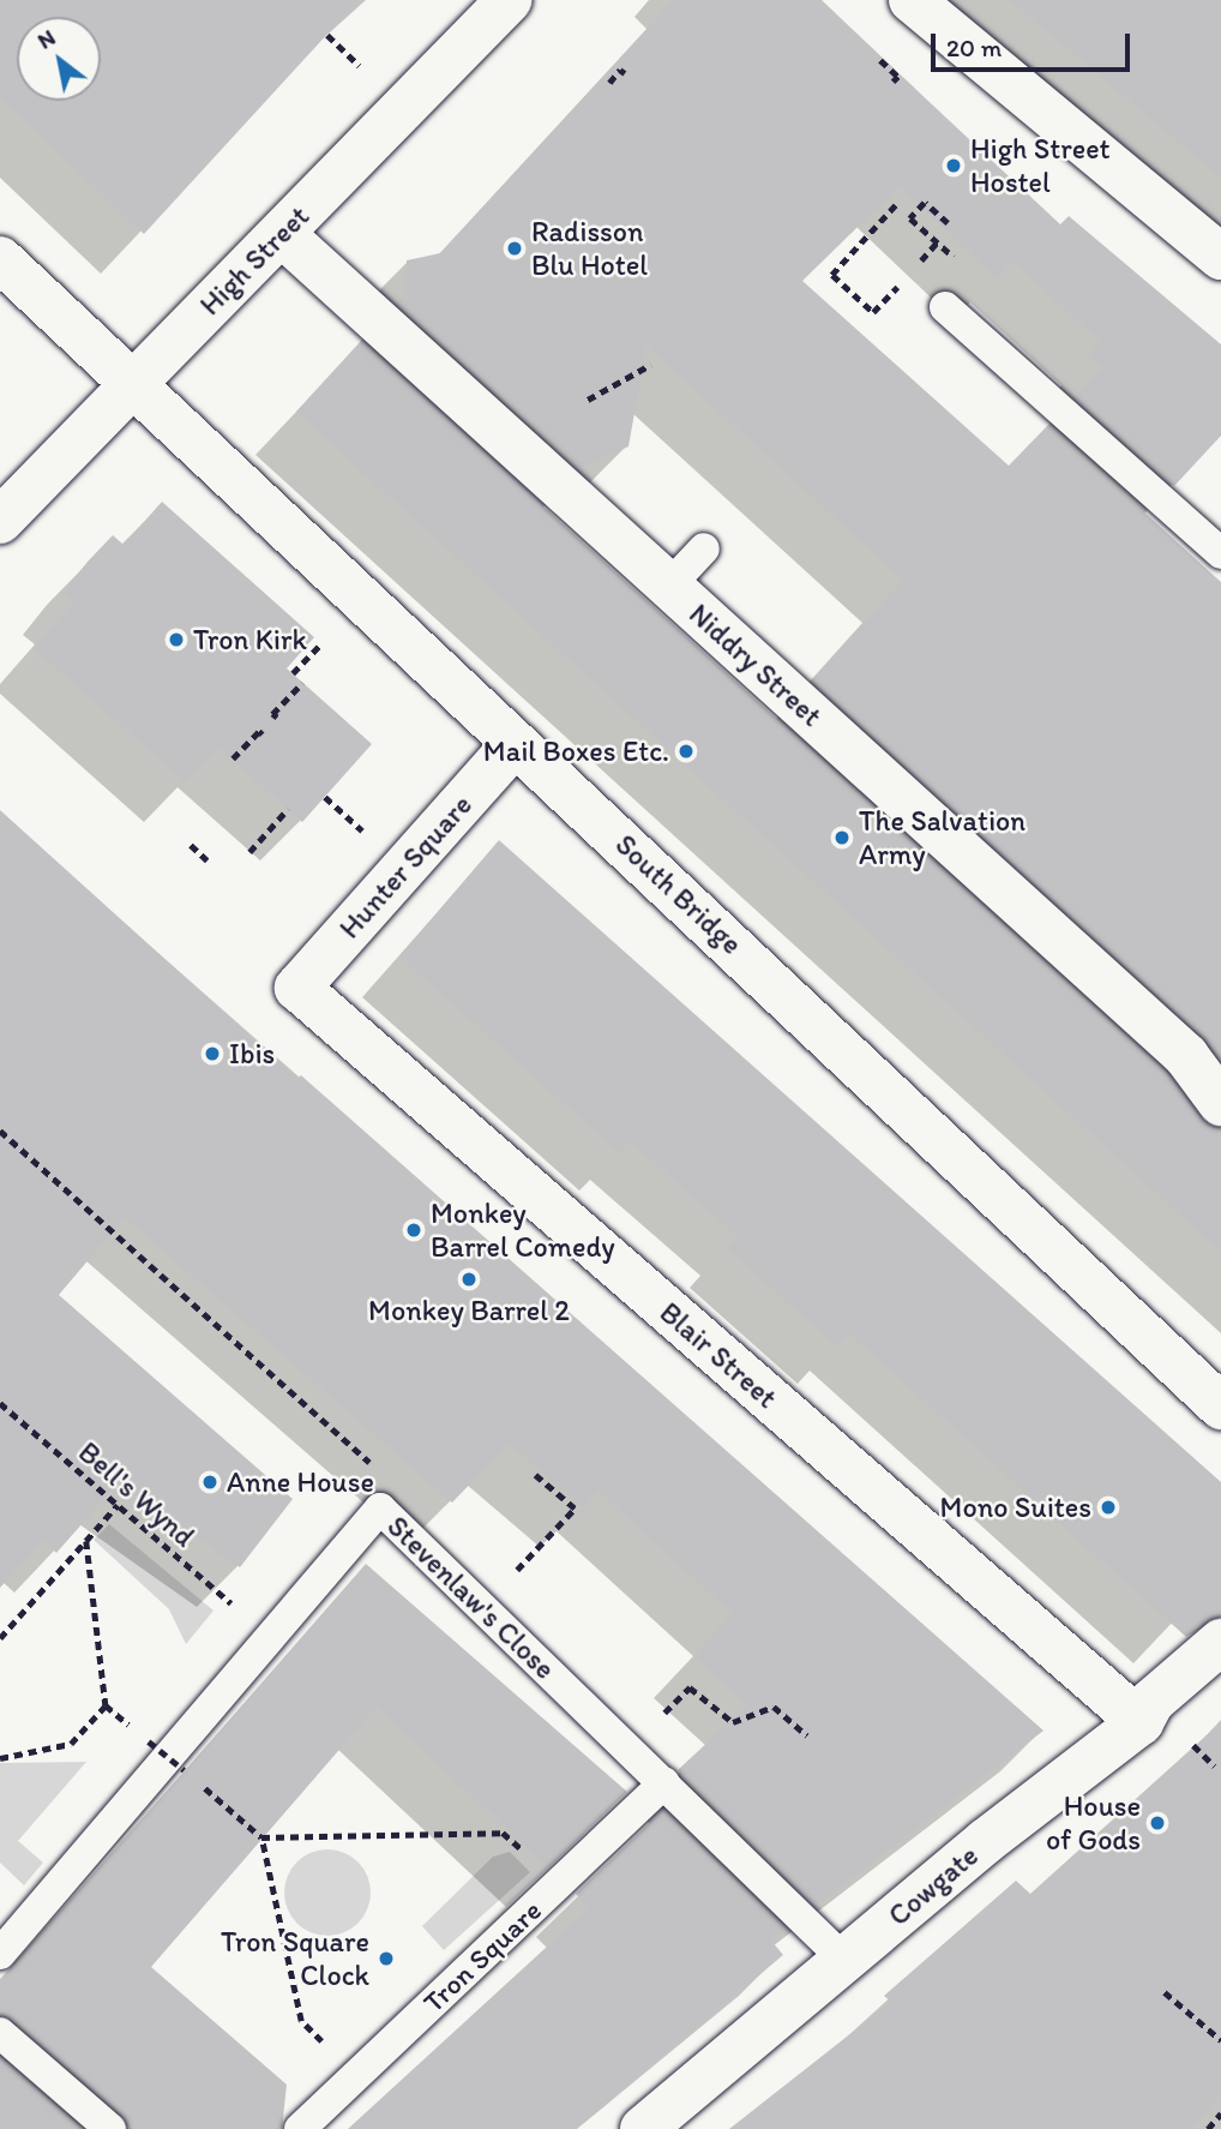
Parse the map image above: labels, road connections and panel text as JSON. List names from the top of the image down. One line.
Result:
{"streets":{"street":["High Street","Niddry Street","Hunter Square","South Bridge","Blair Street","Cowgate"],"lane":["Stevenlaw's Close","Tron Square"],"path":["Bell's Wynd"]},"crossings":[["High Street","Niddry Street"],["High Street","South Bridge"],["Hunter Square","South Bridge"],["Hunter Square","Blair Street"],["Blair Street","Cowgate"],["Stevenlaw's Close","Cowgate"],["Stevenlaw's Close","Tron Square"]],"places":["High Street Hostel","Radisson Blu Hotel","Tron Kirk","Mail Boxes Etc.","The Salvation Army","Ibis","Monkey Barrel Comedy","Monkey Barrel 2","Anne House","Mono Suites","House of Gods","Tron Square Clock"],"scale_bar":"20 m","north":"top left"}
